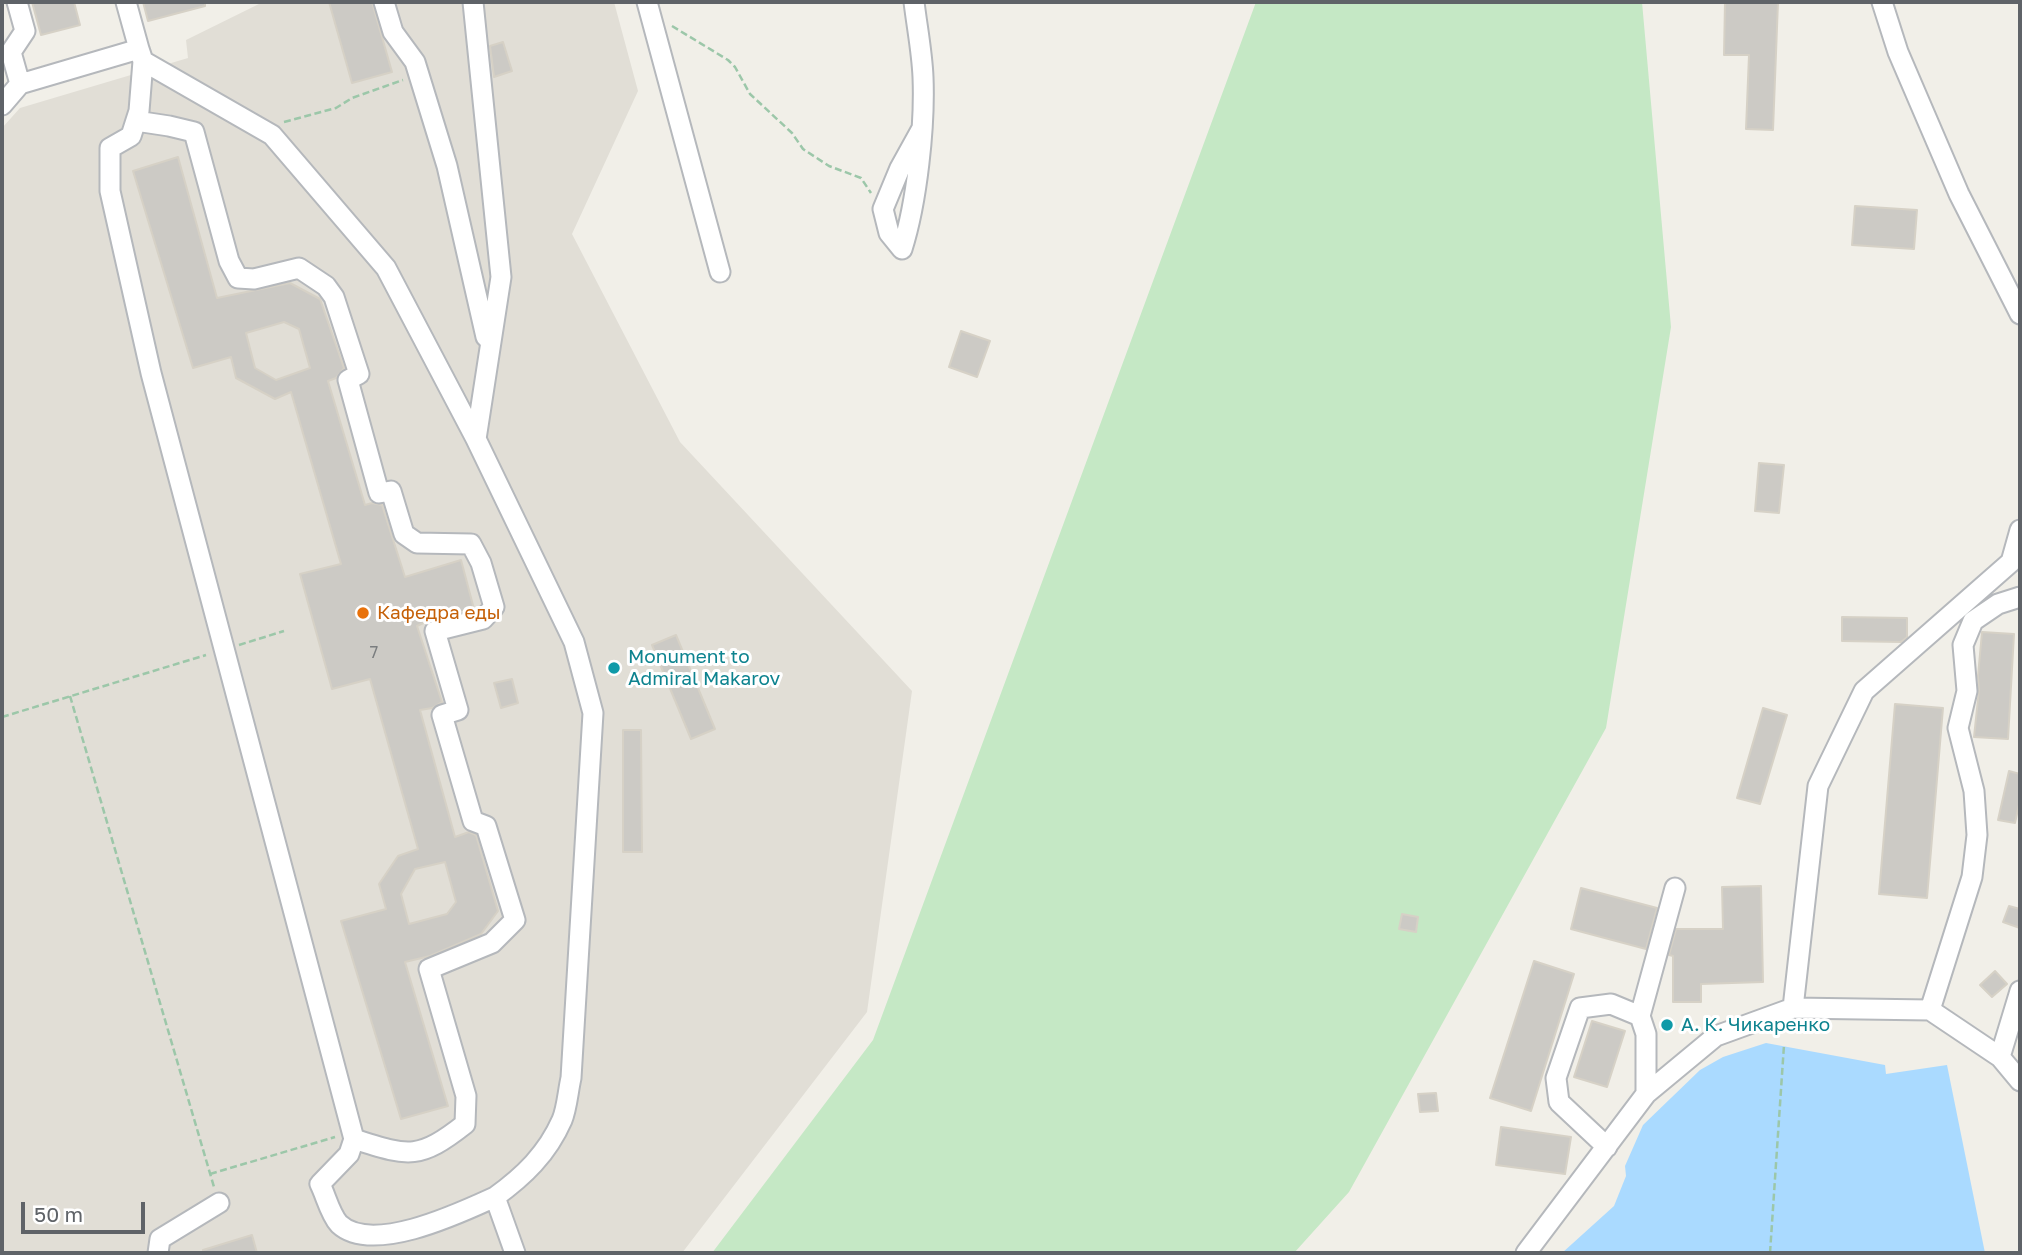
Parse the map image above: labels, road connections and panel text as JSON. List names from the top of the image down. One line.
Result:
{"places":["Кафедра еды","Monument to Admiral Makarov","А. К. Чикаренко"],"house_numbers":["7"],"scale_bar":"50 m"}
